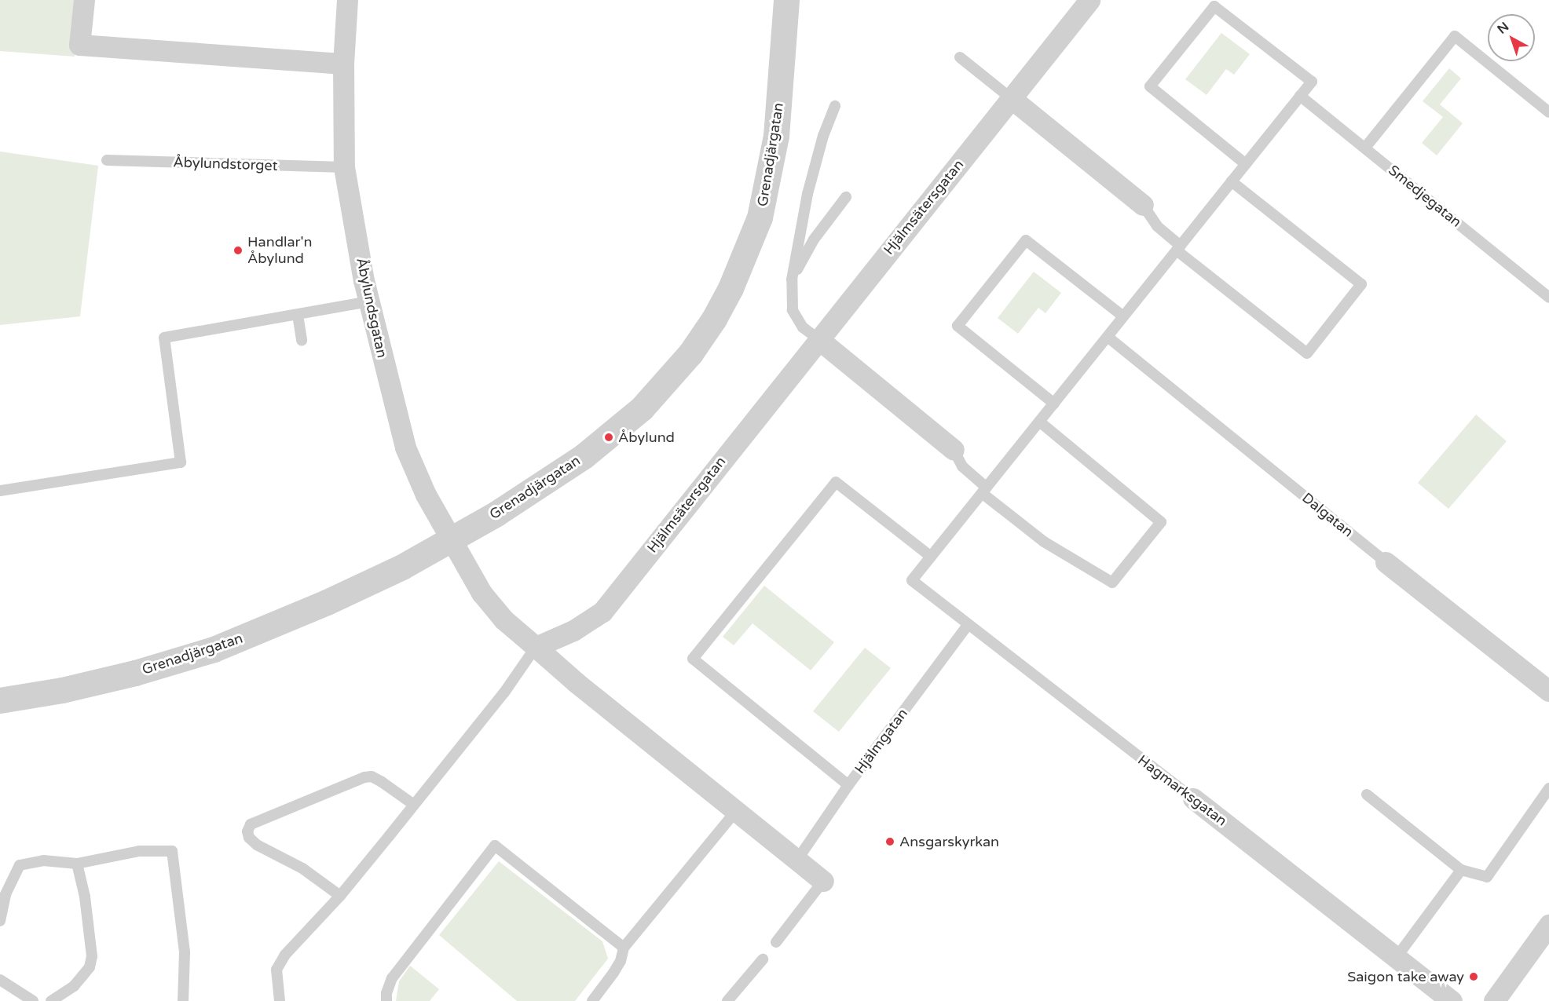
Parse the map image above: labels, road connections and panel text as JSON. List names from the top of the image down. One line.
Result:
{"streets":{"street":["Grenadjärgatan","Hjälmsätersgatan","Åbylundsgatan","Dalgatan","Hagmarksgatan"],"lane":["Åbylundstorget","Smedjegatan","Hjälmgatan"]},"crossings":[["Grenadjärgatan","Åbylundsgatan"],["Åbylundstorget","Åbylundsgatan"],["Hjälmgatan","Hagmarksgatan"]],"places":["Handlar'n Åbylund","Åbylund","Ansgarskyrkan","Saigon take away"],"north":"top left"}
